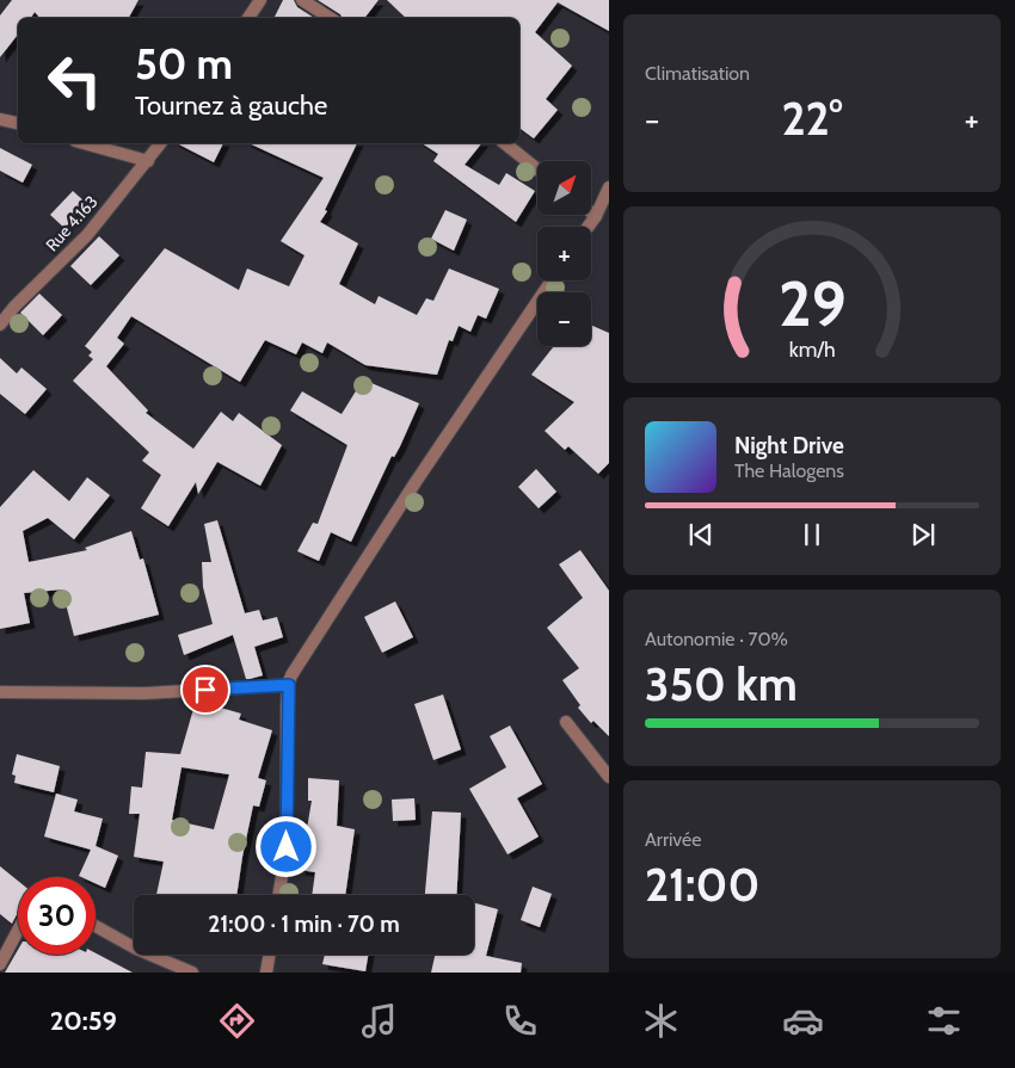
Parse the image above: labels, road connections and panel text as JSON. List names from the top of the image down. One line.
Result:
{"streets":{"street":["Rue 4.163"]},"north":"top right","page":{"tile":["Climatisation",["Autonomie · 70%","350 km"],["Arrivée","21:00"]],"turn":["50 m","Tournez à gauche"],"heat":["−","22°","+"],"map_buttons":["+","−"],"song":["Night Drive","The Halogens"],"limit":"30","trip":"21:00 · 1 min · 70 m","tabs":"20:59","gauge":["29","km/h"]}}
